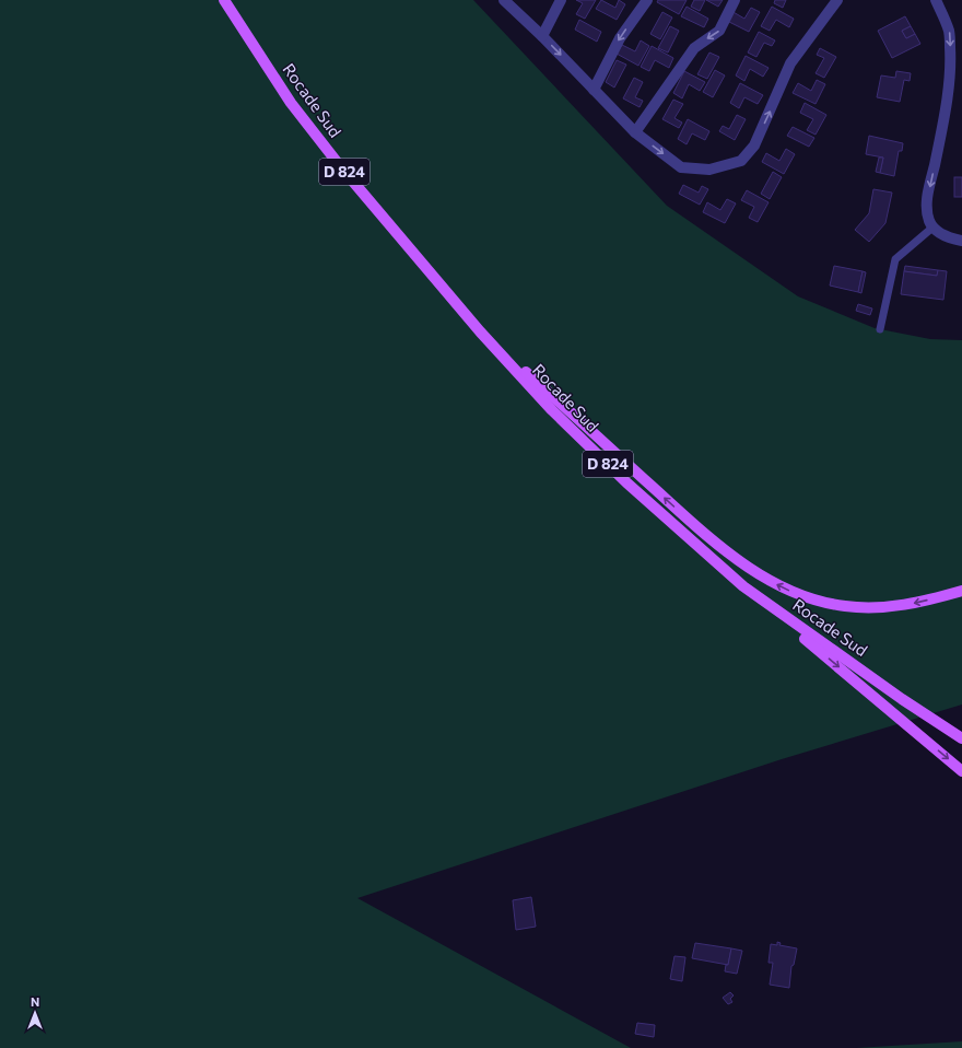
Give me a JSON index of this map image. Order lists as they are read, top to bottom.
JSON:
{
  "streets": {
    "main road": ["Rocade Sud", "D 824"]
  },
  "north": "top"
}
